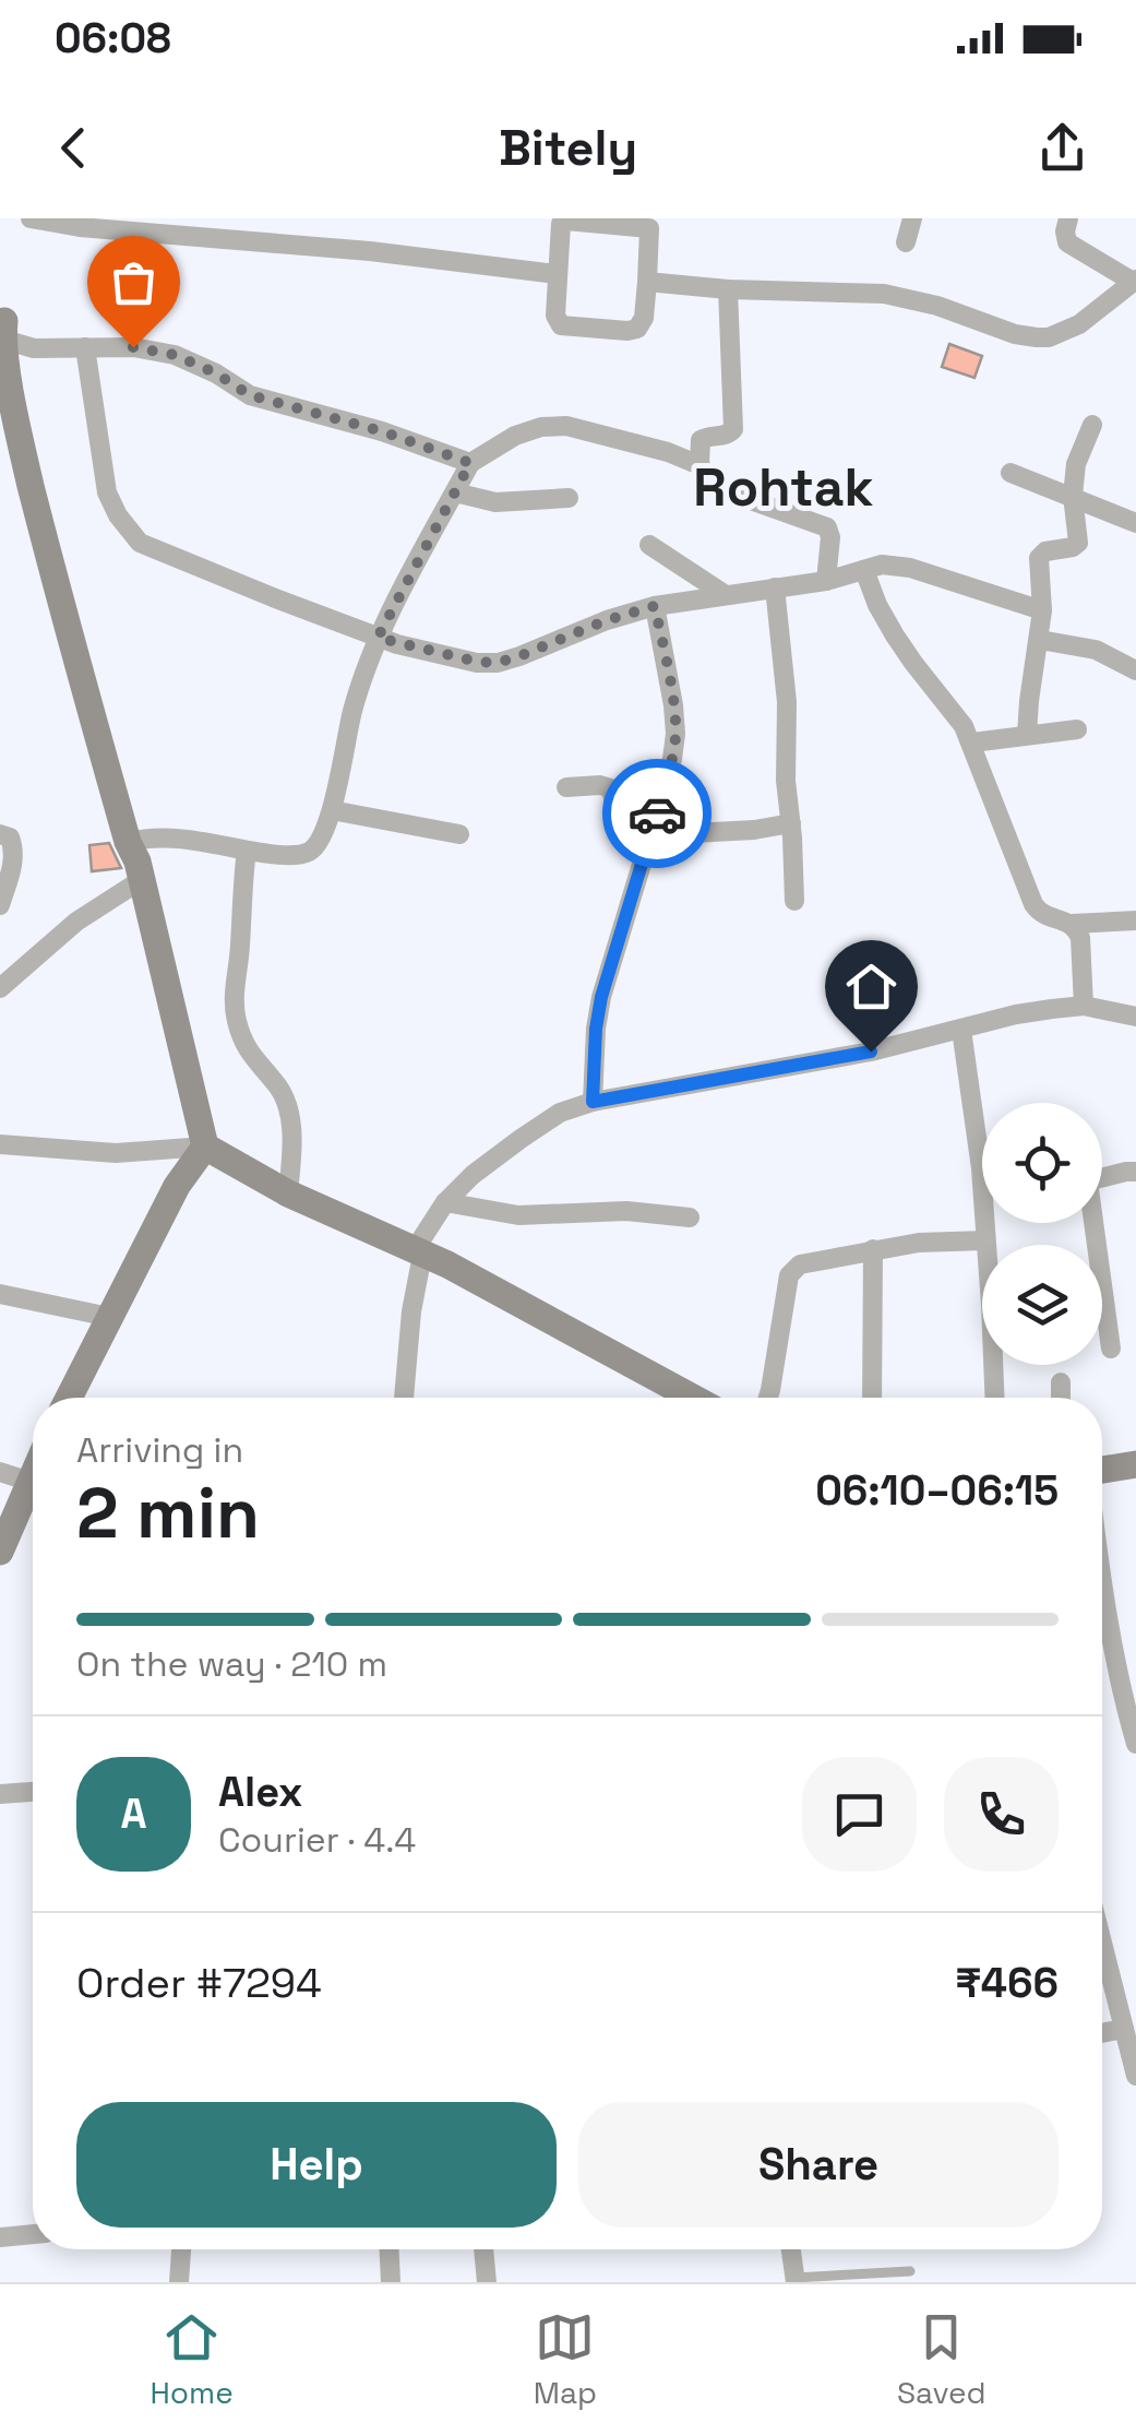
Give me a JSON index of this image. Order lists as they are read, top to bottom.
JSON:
{
  "districts": ["Rohtak"],
  "page": {
    "status": "06:08",
    "header": "Bitely",
    "heading": ["2 min", "Arriving in", "06:10–06:15"],
    "panel": [
      "Alex",
      "Courier · 4.4",
      "Order #7294",
      "₹466"
    ],
    "bar": "On the way · 210 m",
    "round": "A",
    "buttons": ["Help", "Share"],
    "tabs": ["Home", "Map", "Saved"]
  }
}
